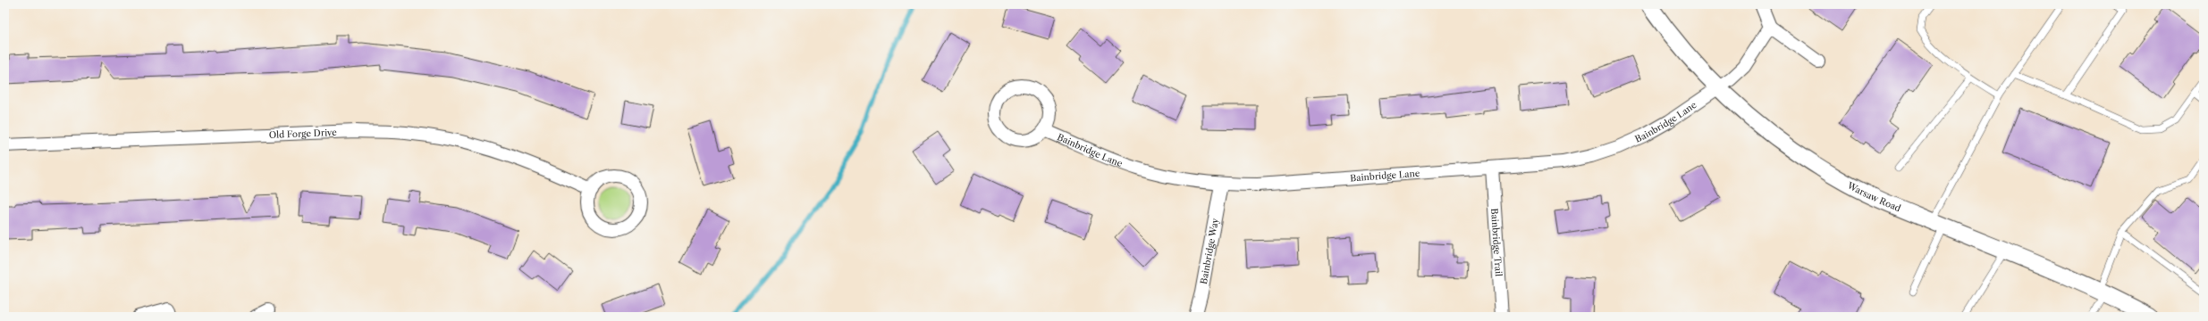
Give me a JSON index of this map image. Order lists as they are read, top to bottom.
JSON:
{
  "streets": {
    "street": [
      "Bainbridge Lane",
      "Old Forge Drive",
      "Warsaw Road",
      "Bainbridge Trail",
      "Bainbridge Way"
    ]
  },
  "crossings": [
    ["Bainbridge Lane", "Warsaw Road"],
    ["Bainbridge Lane", "Bainbridge Trail"],
    ["Bainbridge Lane", "Bainbridge Way"]
  ]
}
